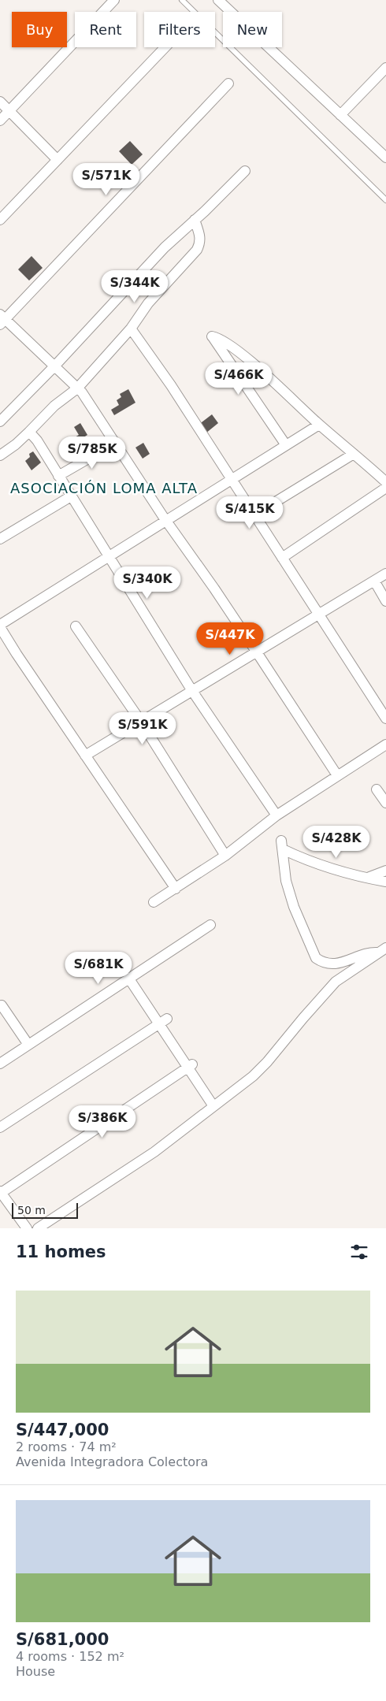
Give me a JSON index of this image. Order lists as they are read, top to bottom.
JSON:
{
  "districts": ["ASOCIACIÓN LOMA ALTA"],
  "scale_bar": "50 m",
  "page": {
    "chip": [
      "Buy",
      "Rent",
      "Filters",
      "New"
    ],
    "price": [
      "S/571K",
      "S/344K",
      "S/466K",
      "S/785K",
      "S/415K",
      "S/340K",
      "S/447K",
      "S/591K",
      "S/428K",
      "S/681K",
      "S/386K"
    ],
    "scale": "50 m",
    "heading": "11 homes",
    "list": [
      {
        "name": "S/447,000",
        "note": "2 rooms · 74 m² · Avenida Integradora Colectora"
      },
      {
        "name": "S/681,000",
        "note": "4 rooms · 152 m² · House"
      }
    ]
  }
}
